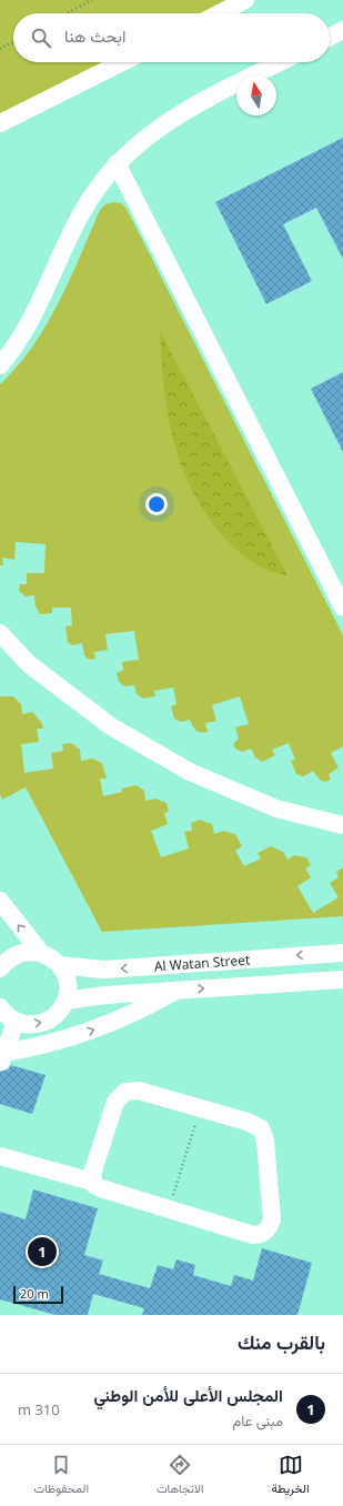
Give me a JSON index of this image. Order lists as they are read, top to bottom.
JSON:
{
  "streets": {
    "street": ["Al Watan Street"]
  },
  "scale_bar": "20 m",
  "north": "top",
  "page": {
    "search": "ابحث هنا",
    "pins": "1",
    "scale": "20 m",
    "heading": "بالقرب منك",
    "list": [
      {
        "mark": "1",
        "name": "المجلس الأعلى للأمن الوطني",
        "note": "مبنى عام",
        "value": "310 m"
      }
    ],
    "nav": ["الخريطة", "الاتجاهات", "المحفوظات"]
  }
}
